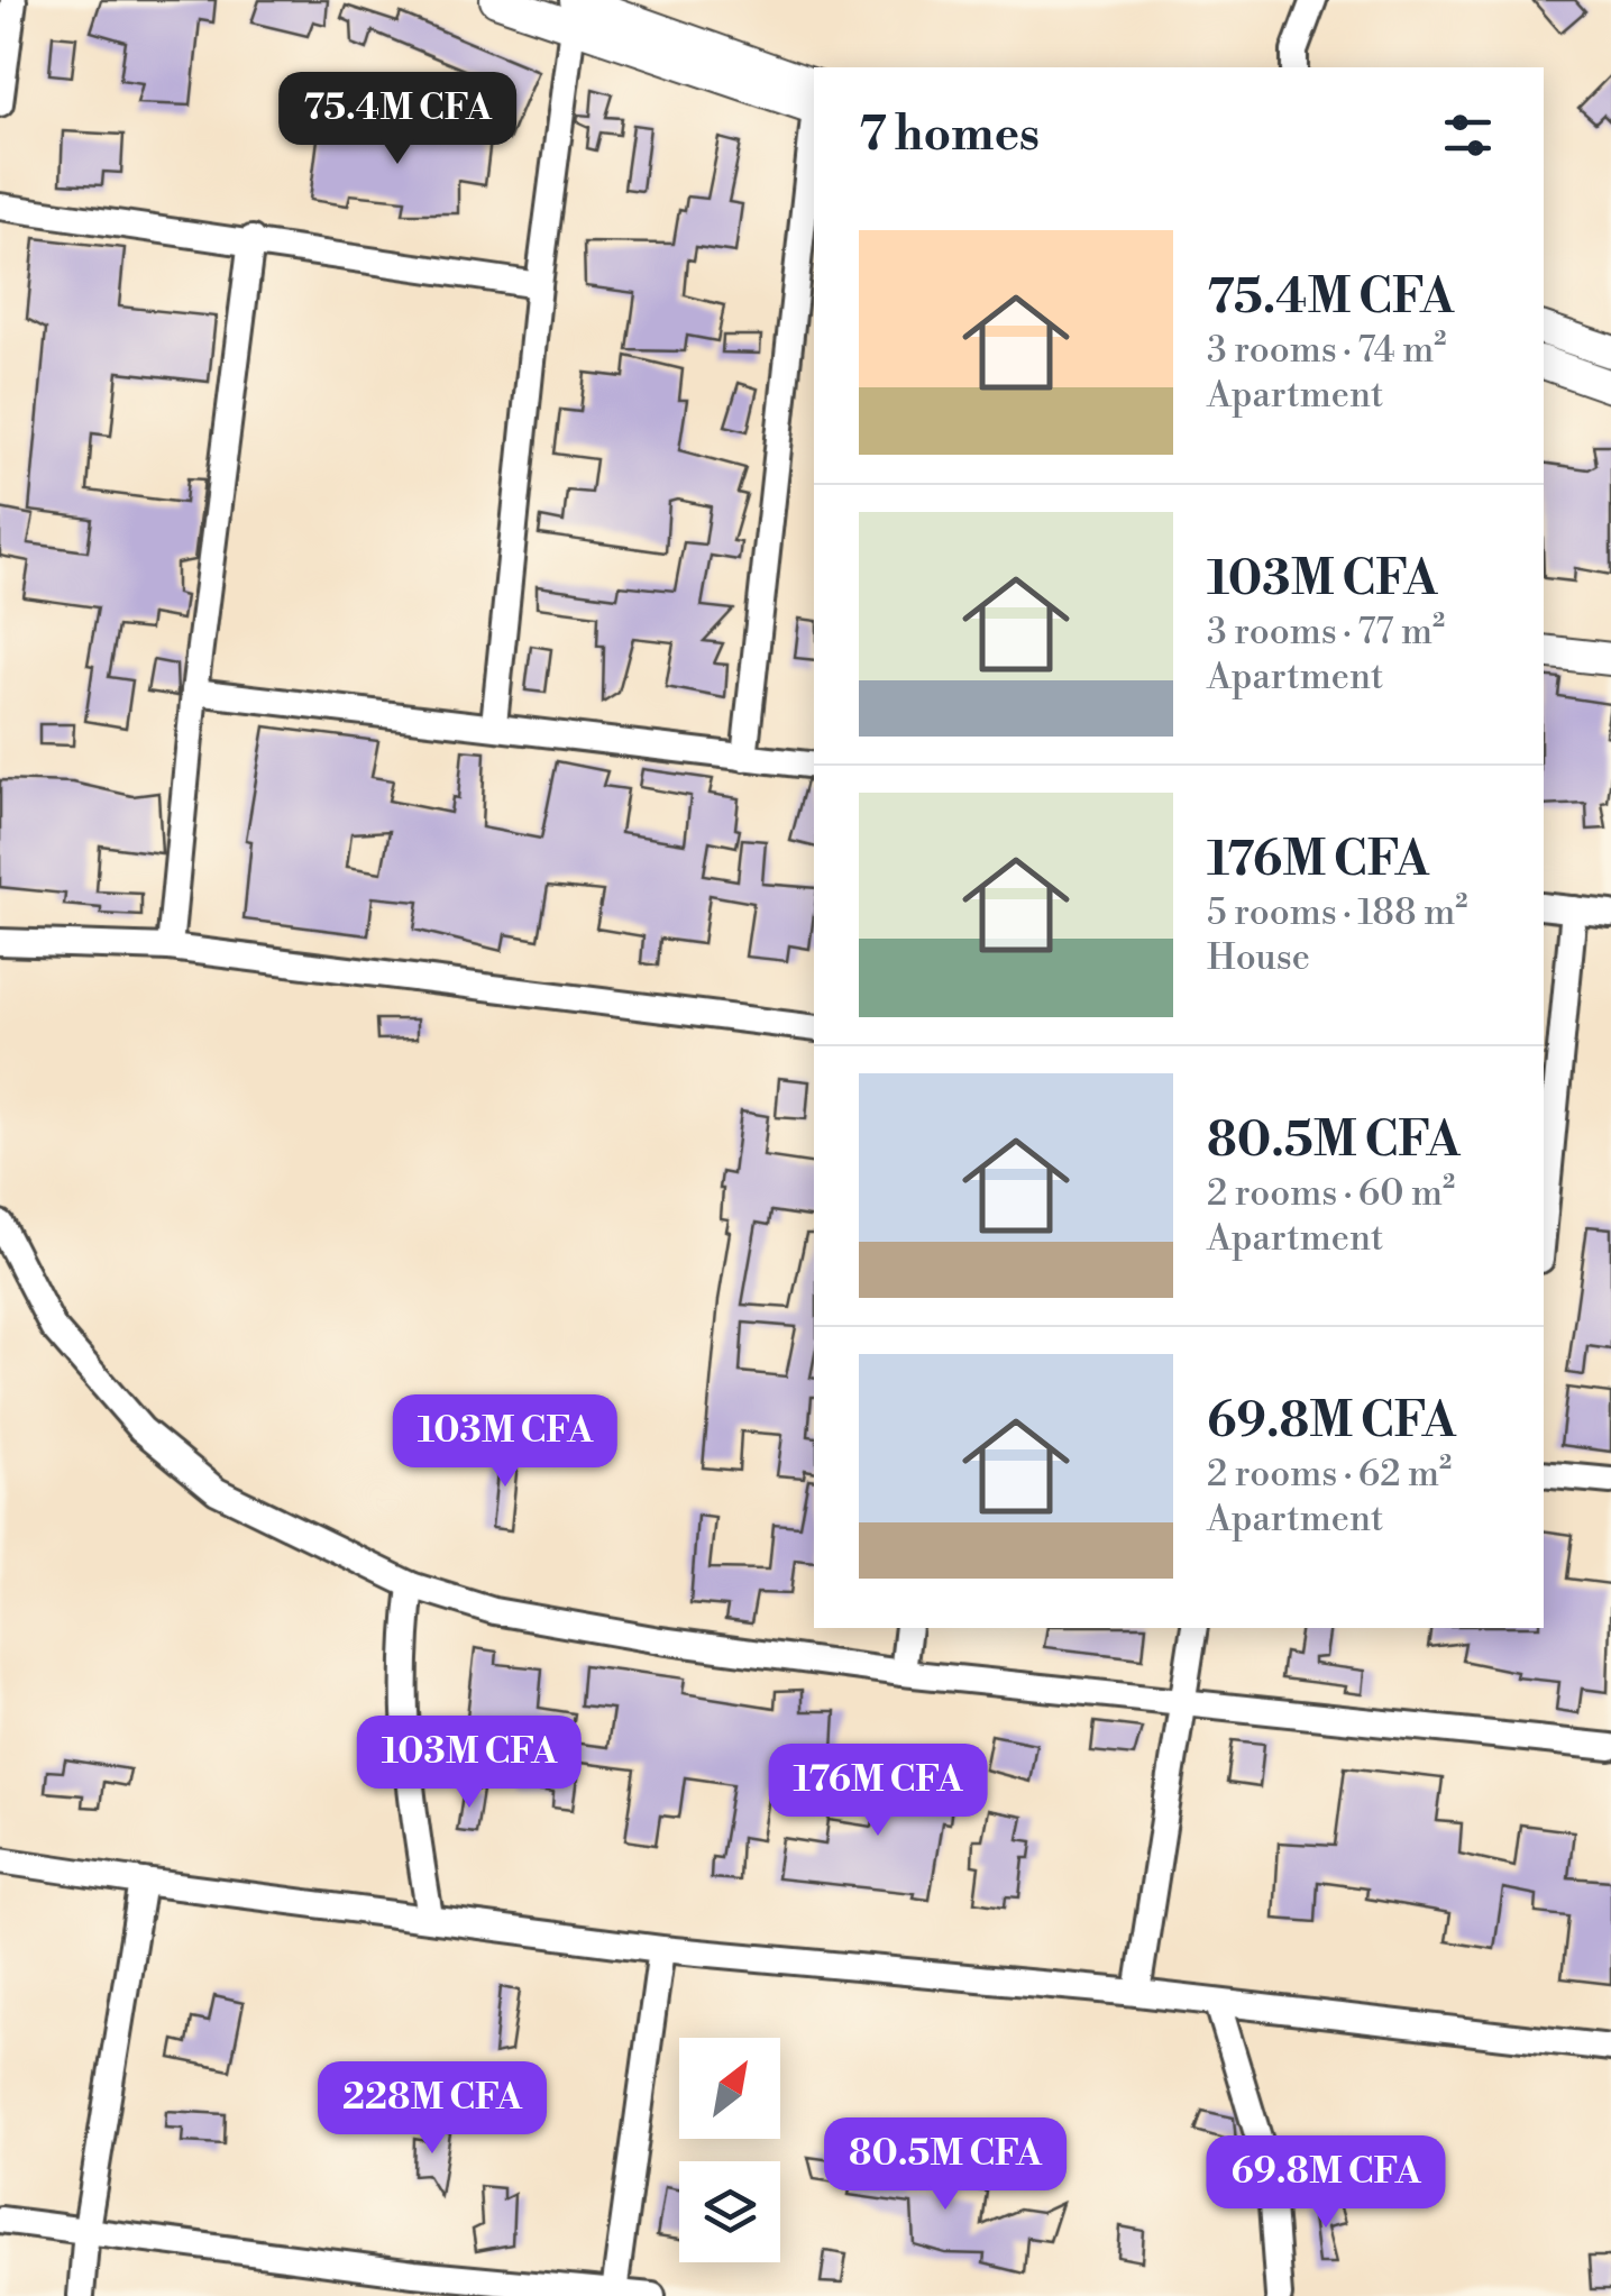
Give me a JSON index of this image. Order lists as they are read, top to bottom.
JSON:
{
  "north": "top right",
  "page": {
    "heading": "7 homes",
    "price": [
      "75.4M CFA",
      "103M CFA",
      "103M CFA",
      "176M CFA",
      "228M CFA",
      "80.5M CFA",
      "69.8M CFA"
    ],
    "list": [
      {
        "name": "75.4M CFA",
        "note": "3 rooms · 74 m² · Apartment"
      },
      {
        "name": "103M CFA",
        "note": "3 rooms · 77 m² · Apartment"
      },
      {
        "name": "176M CFA",
        "note": "5 rooms · 188 m² · House"
      },
      {
        "name": "80.5M CFA",
        "note": "2 rooms · 60 m² · Apartment"
      },
      {
        "name": "69.8M CFA",
        "note": "2 rooms · 62 m² · Apartment"
      }
    ]
  }
}
